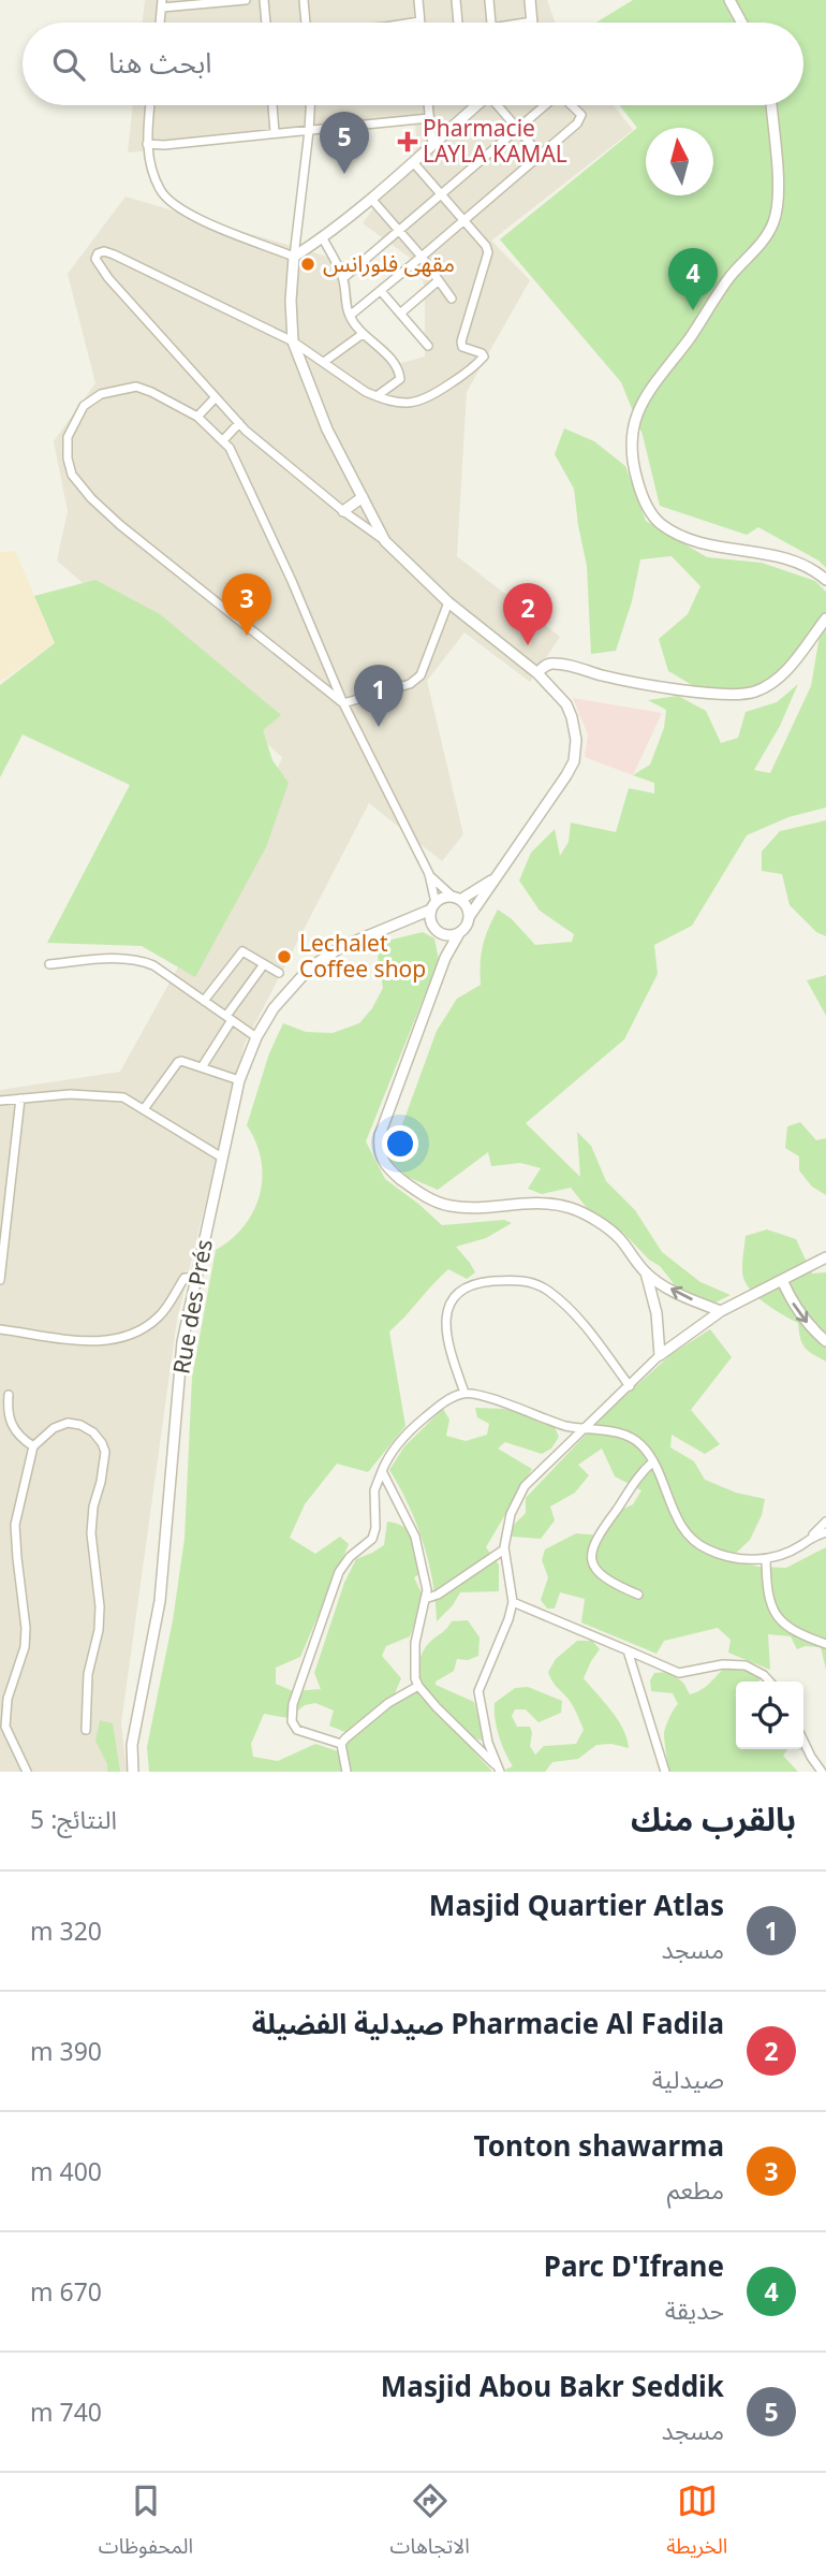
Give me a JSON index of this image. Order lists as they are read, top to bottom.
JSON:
{
  "streets": {
    "street": ["Rue des Prés"]
  },
  "places": {
    "health": ["Pharmacie LAYLA KAMAL"],
    "other": ["مقهى فلورانس", "Lechalet Coffee shop"]
  },
  "north": "top",
  "page": {
    "search": "ابحث هنا",
    "pins": [
      "5",
      "4",
      "3",
      "2",
      "1"
    ],
    "heading": ["بالقرب منك", "النتائج: 5"],
    "list": [
      {
        "mark": "1",
        "name": "Masjid Quartier Atlas",
        "note": "مسجد",
        "value": "320 m"
      },
      {
        "mark": "2",
        "name": "Pharmacie Al Fadila صيدلية الفضيلة",
        "note": "صيدلية",
        "value": "390 m"
      },
      {
        "mark": "3",
        "name": "Tonton shawarma",
        "note": "مطعم",
        "value": "400 m"
      },
      {
        "mark": "4",
        "name": "Parc D'Ifrane",
        "note": "حديقة",
        "value": "670 m"
      },
      {
        "mark": "5",
        "name": "Masjid Abou Bakr Seddik",
        "note": "مسجد",
        "value": "740 m"
      }
    ],
    "nav": ["الخريطة", "الاتجاهات", "المحفوظات"]
  }
}
